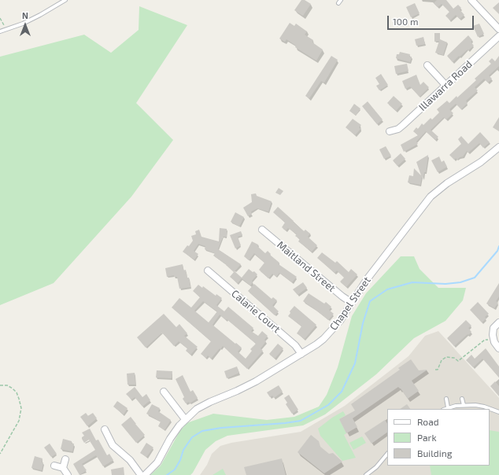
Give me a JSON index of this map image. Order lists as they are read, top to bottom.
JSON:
{
  "streets": {
    "street": [
      "Illawarra Road",
      "Maitland Street",
      "Chapel Street",
      "Calarie Court"
    ]
  },
  "crossings": [
    ["Maitland Street", "Chapel Street"],
    ["Chapel Street", "Calarie Court"]
  ],
  "legend": ["Road", "Park", "Building"],
  "scale_bar": "100 m",
  "north": "top"
}
